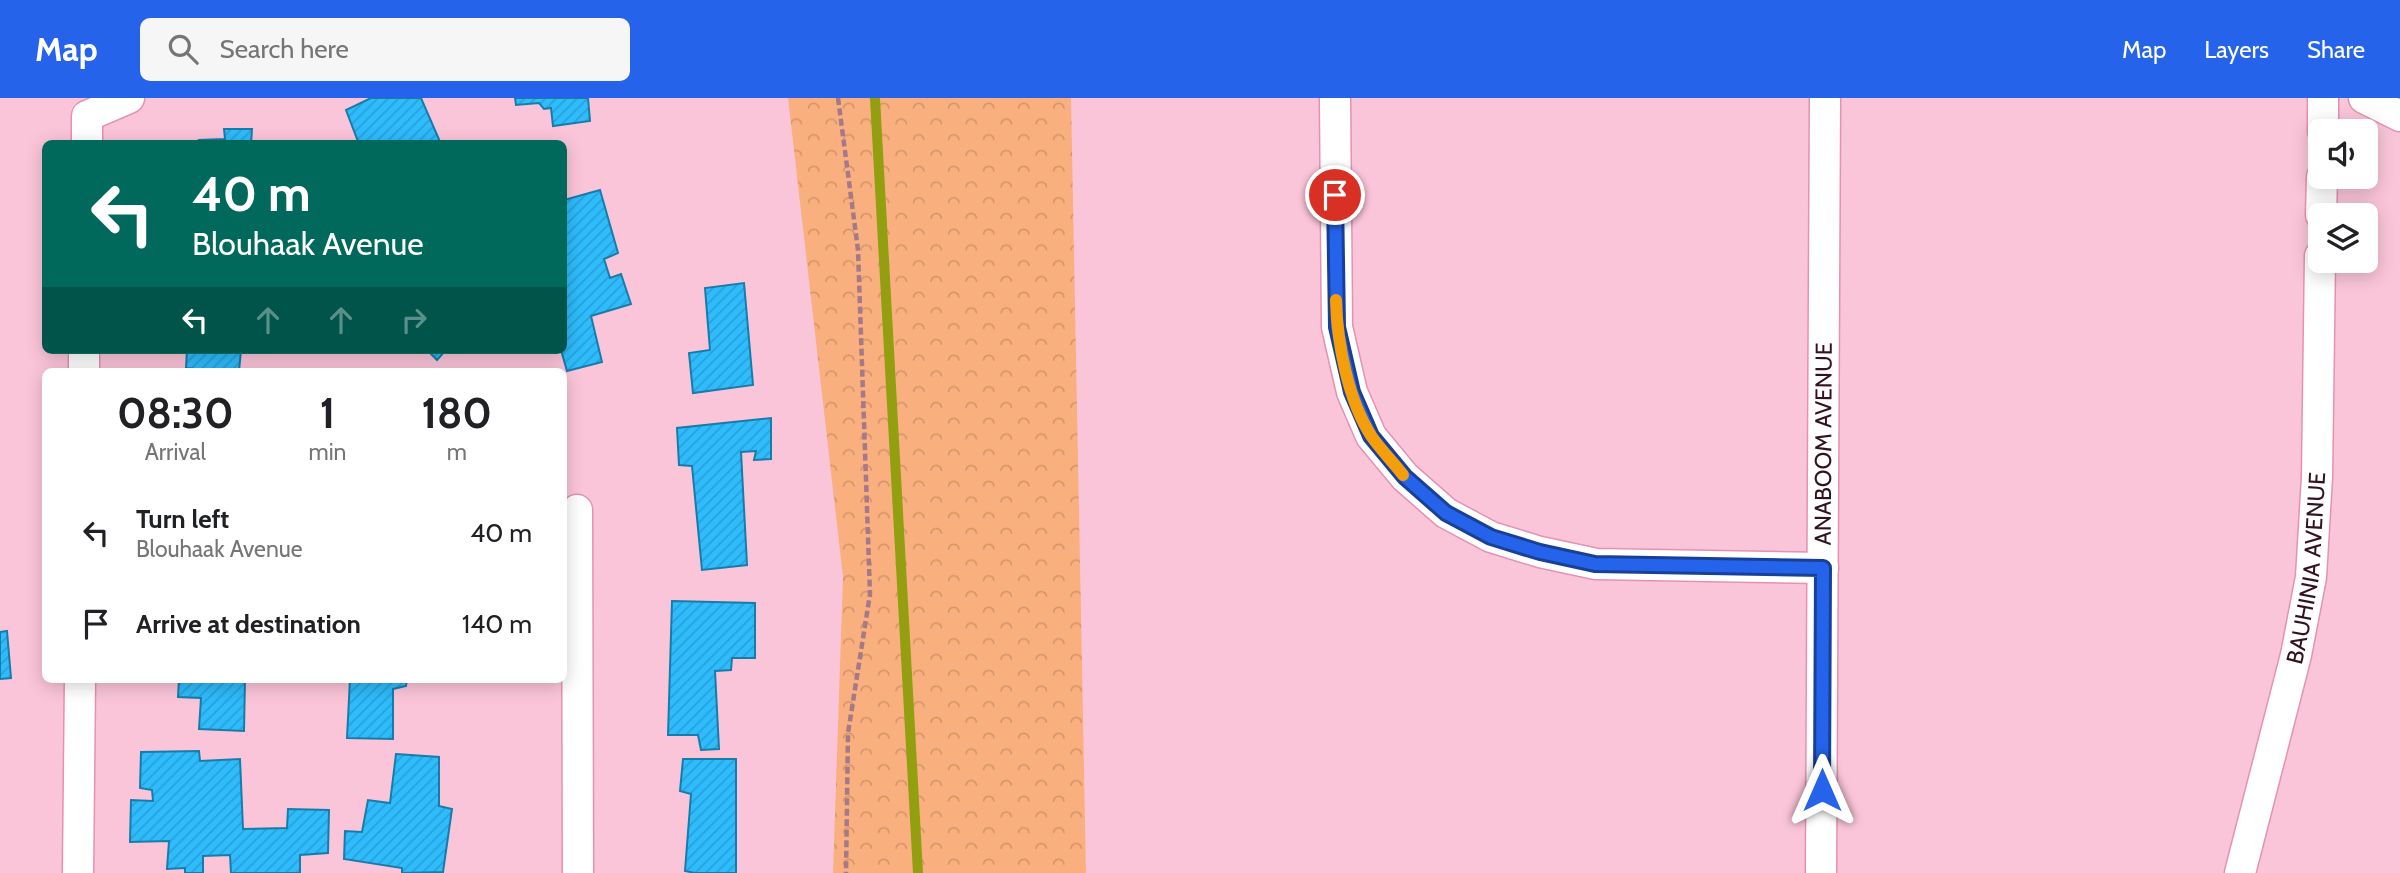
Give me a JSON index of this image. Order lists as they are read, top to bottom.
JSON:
{
  "streets": {
    "street": ["ANABOOM AVENUE", "BAUHINIA AVENUE"]
  },
  "page": {
    "header": "Map",
    "search": "Search here",
    "nav": ["Map", "Layers", "Share"],
    "turn": ["40 m", "Blouhaak Avenue"],
    "eta": [
      "08:30",
      "Arrival",
      "1",
      "min",
      "180",
      "m"
    ],
    "list": [
      {
        "name": "Turn left",
        "note": "Blouhaak Avenue",
        "value": "40 m"
      },
      {
        "name": "Arrive at destination",
        "value": "140 m"
      }
    ]
  }
}
